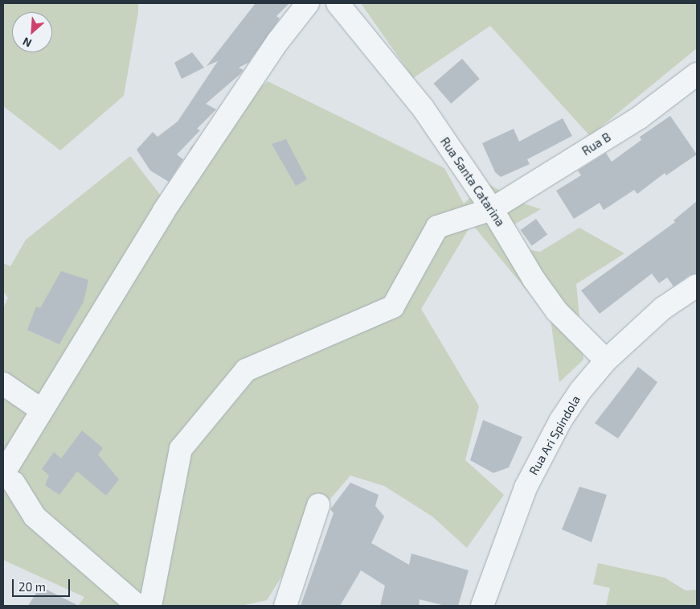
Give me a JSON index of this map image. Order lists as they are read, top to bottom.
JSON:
{
  "streets": {
    "street": ["Rua B", "Rua Santa Catarina", "Rua Ari Spindola"]
  },
  "crossings": [
    ["Rua B", "Rua Santa Catarina"],
    ["Rua Santa Catarina", "Rua Ari Spindola"]
  ],
  "scale_bar": "20 m",
  "north": "bottom left"
}
